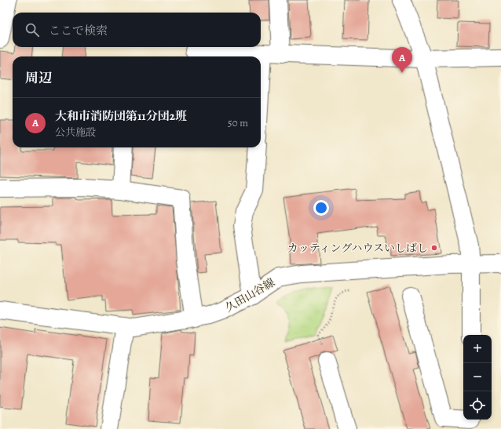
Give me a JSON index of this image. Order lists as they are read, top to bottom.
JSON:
{
  "streets": {
    "street": ["久田山谷線"]
  },
  "places": ["カッティングハウスいしばし"],
  "page": {
    "search": "ここで検索",
    "pins": "A",
    "heading": "周辺",
    "list": [
      {
        "mark": "A",
        "name": "大和市消防団第11分団2班",
        "note": "公共施設",
        "value": "50 m"
      }
    ],
    "map_buttons": ["+", "−"]
  }
}
